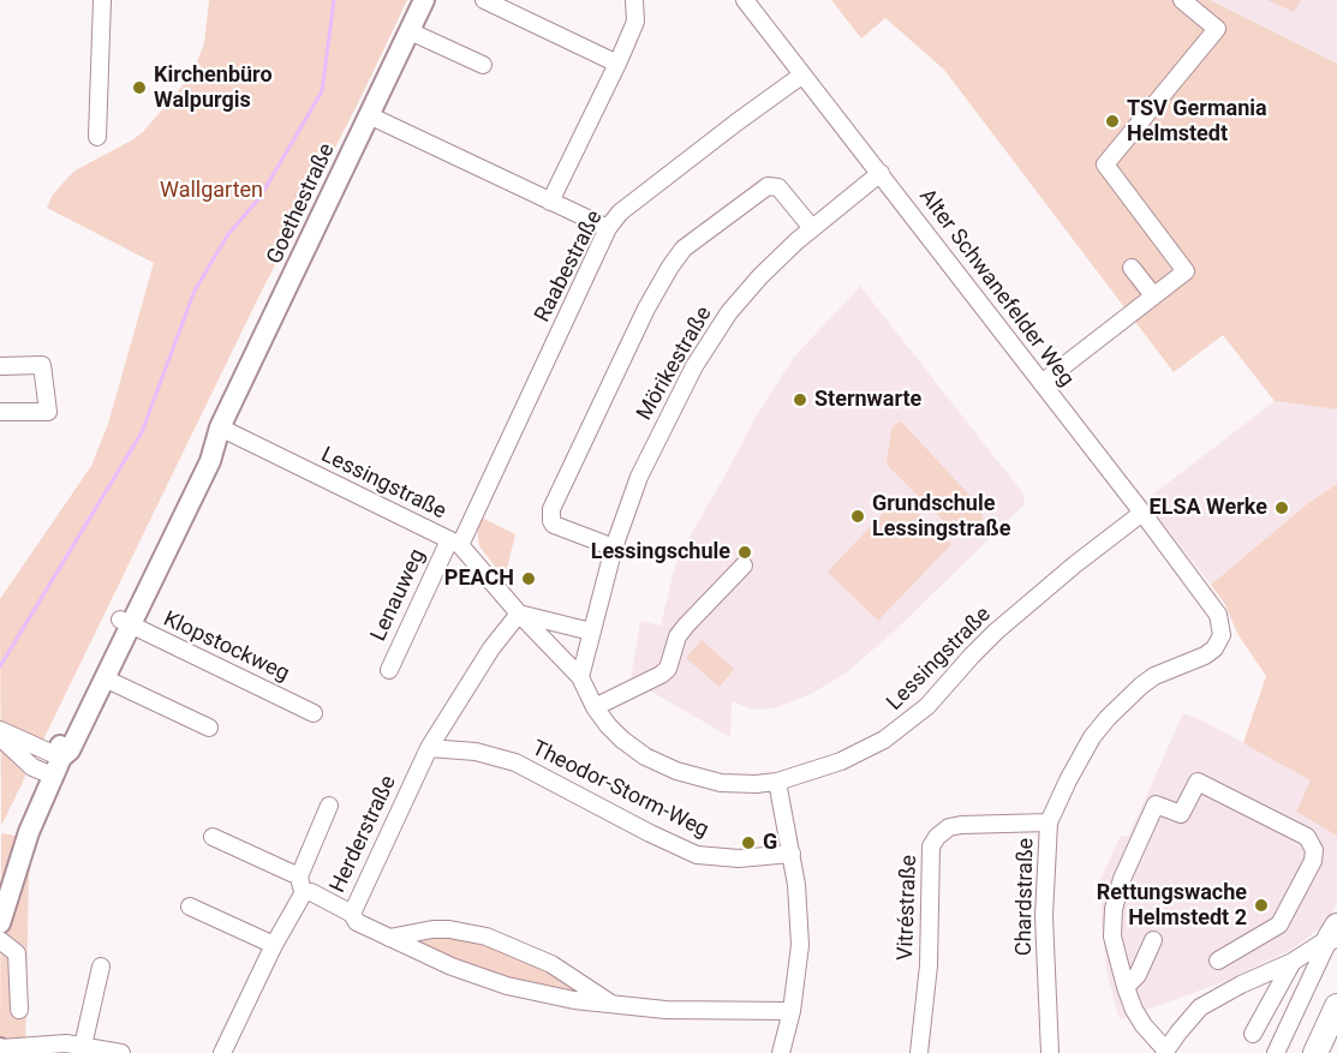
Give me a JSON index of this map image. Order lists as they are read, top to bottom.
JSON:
{
  "streets": {
    "main road": ["Goethestraße"],
    "street": [
      "Raabestraße",
      "Alter Schwanefelder Weg",
      "Mörikestraße",
      "Lessingstraße",
      "Lenauweg",
      "Klopstockweg",
      "Theodor-Storm-Weg",
      "Herderstraße",
      "Chardstraße",
      "Vitréstraße"
    ]
  },
  "crossings": [
    ["Goethestraße", "Lessingstraße"],
    ["Goethestraße", "Klopstockweg"],
    ["Raabestraße", "Alter Schwanefelder Weg"],
    ["Raabestraße", "Lessingstraße"],
    ["Raabestraße", "Lenauweg"],
    ["Alter Schwanefelder Weg", "Mörikestraße"],
    ["Alter Schwanefelder Weg", "Lessingstraße"],
    ["Alter Schwanefelder Weg", "Chardstraße"],
    ["Mörikestraße", "Lessingstraße"],
    ["Lessingstraße", "Lenauweg"],
    ["Lessingstraße", "Herderstraße"],
    ["Theodor-Storm-Weg", "Herderstraße"],
    ["Chardstraße", "Vitréstraße"]
  ],
  "parks": ["Wallgarten"],
  "places": [
    "Kirchenbüro Walpurgis",
    "TSV Germania Helmstedt",
    "Sternwarte",
    "ELSA Werke",
    "Grundschule Lessingstraße",
    "Lessingschule",
    "PEACH",
    "G",
    "Rettungswache Helmstedt 2"
  ]
}
